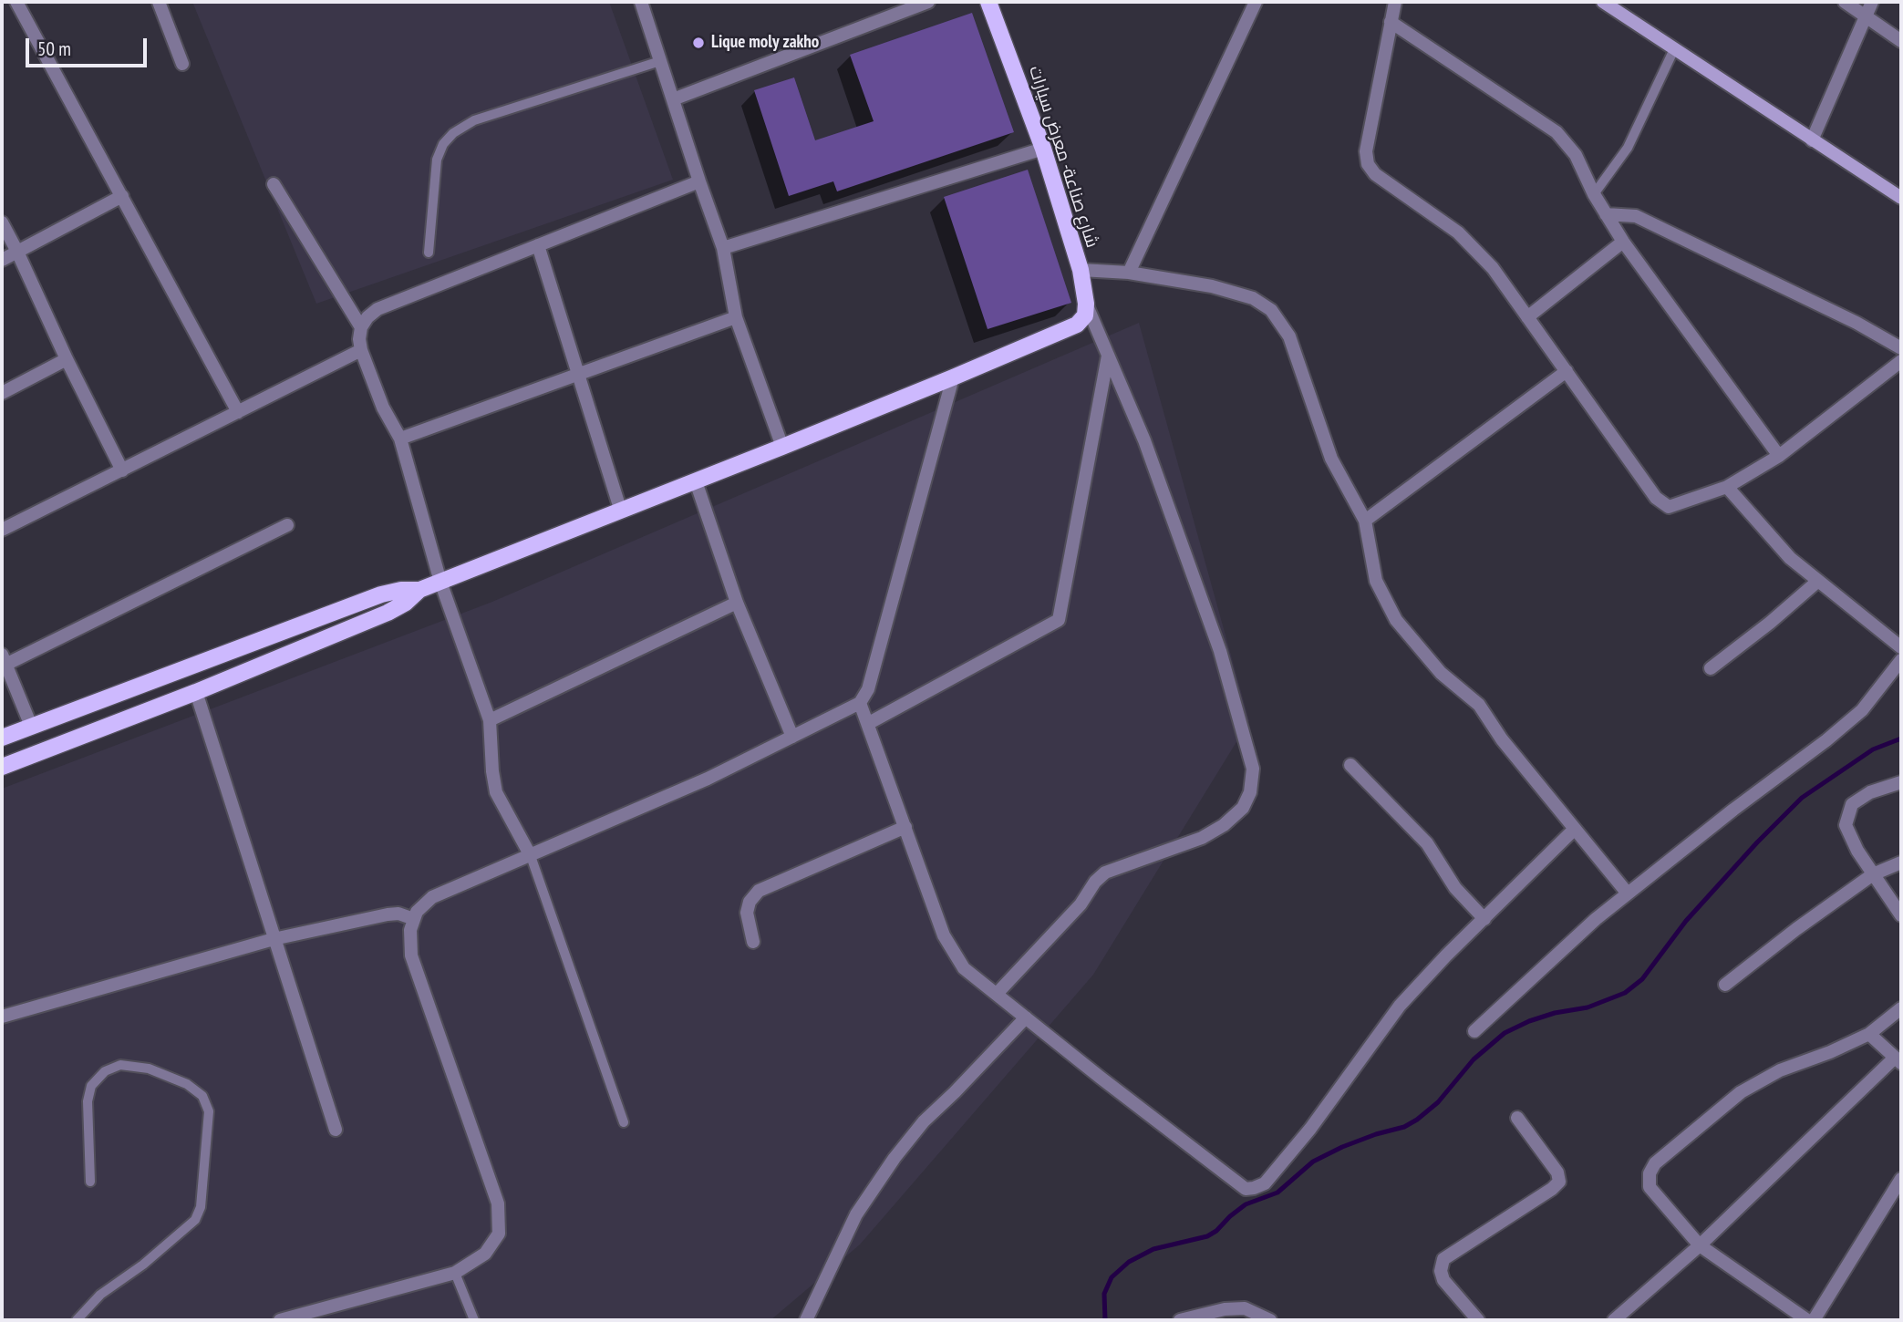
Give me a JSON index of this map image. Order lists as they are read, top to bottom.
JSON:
{
  "streets": {
    "main road": ["شارع صناعة- معرض سيارات"]
  },
  "places": ["Lique moly zakho"],
  "scale_bar": "50 m"
}
